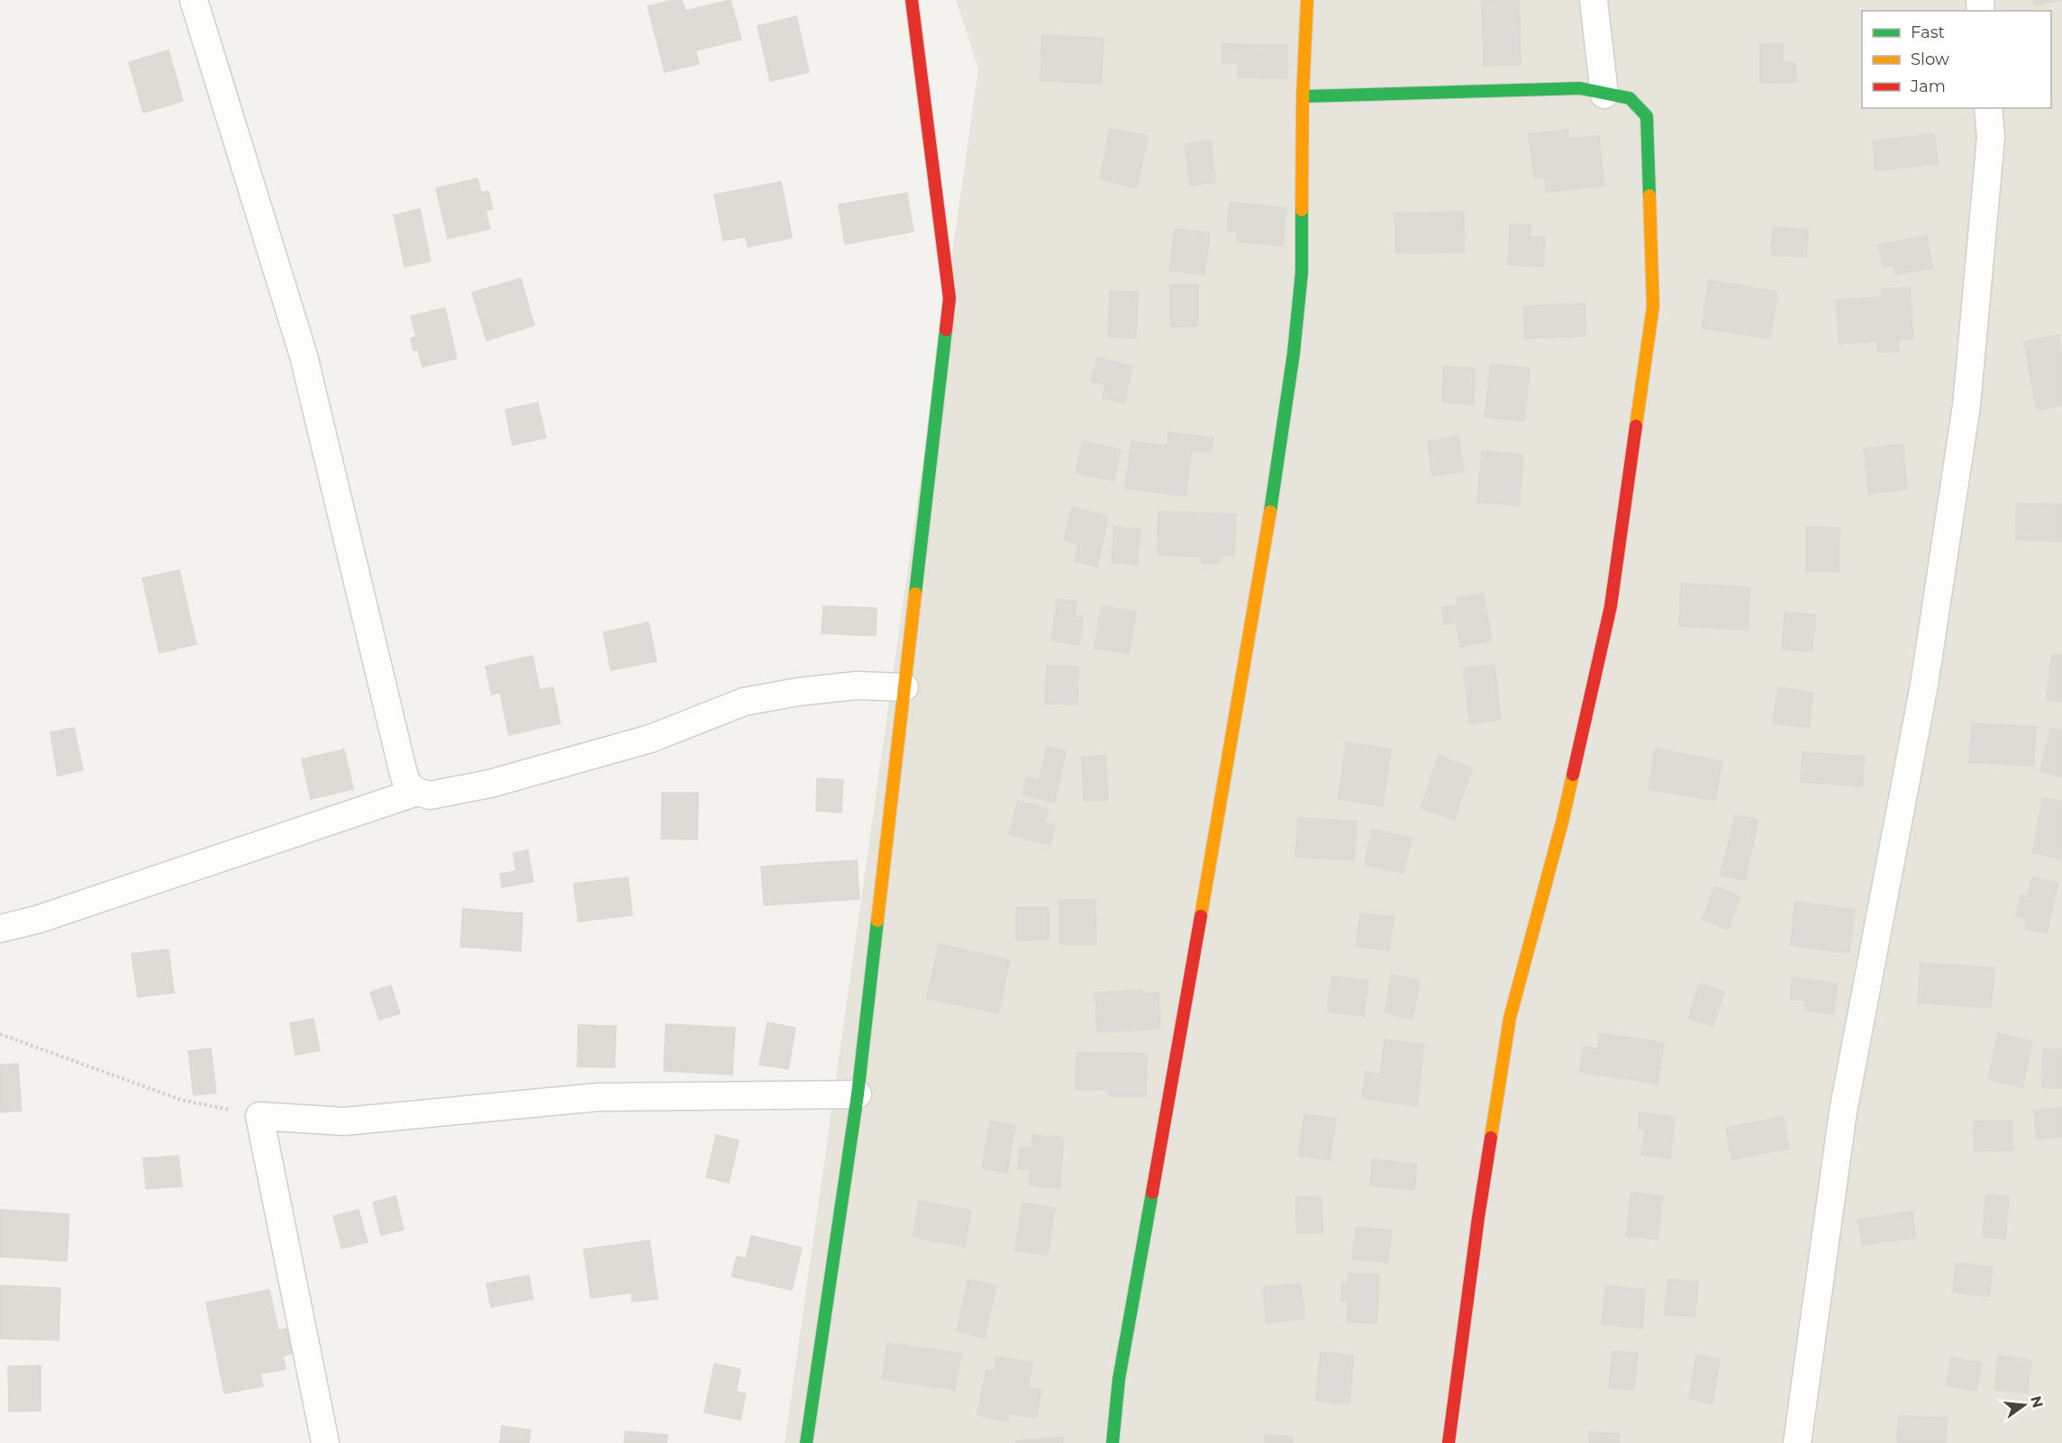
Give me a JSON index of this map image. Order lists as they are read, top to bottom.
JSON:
{
  "legend": ["Fast", "Slow", "Jam"],
  "north": "right"
}
